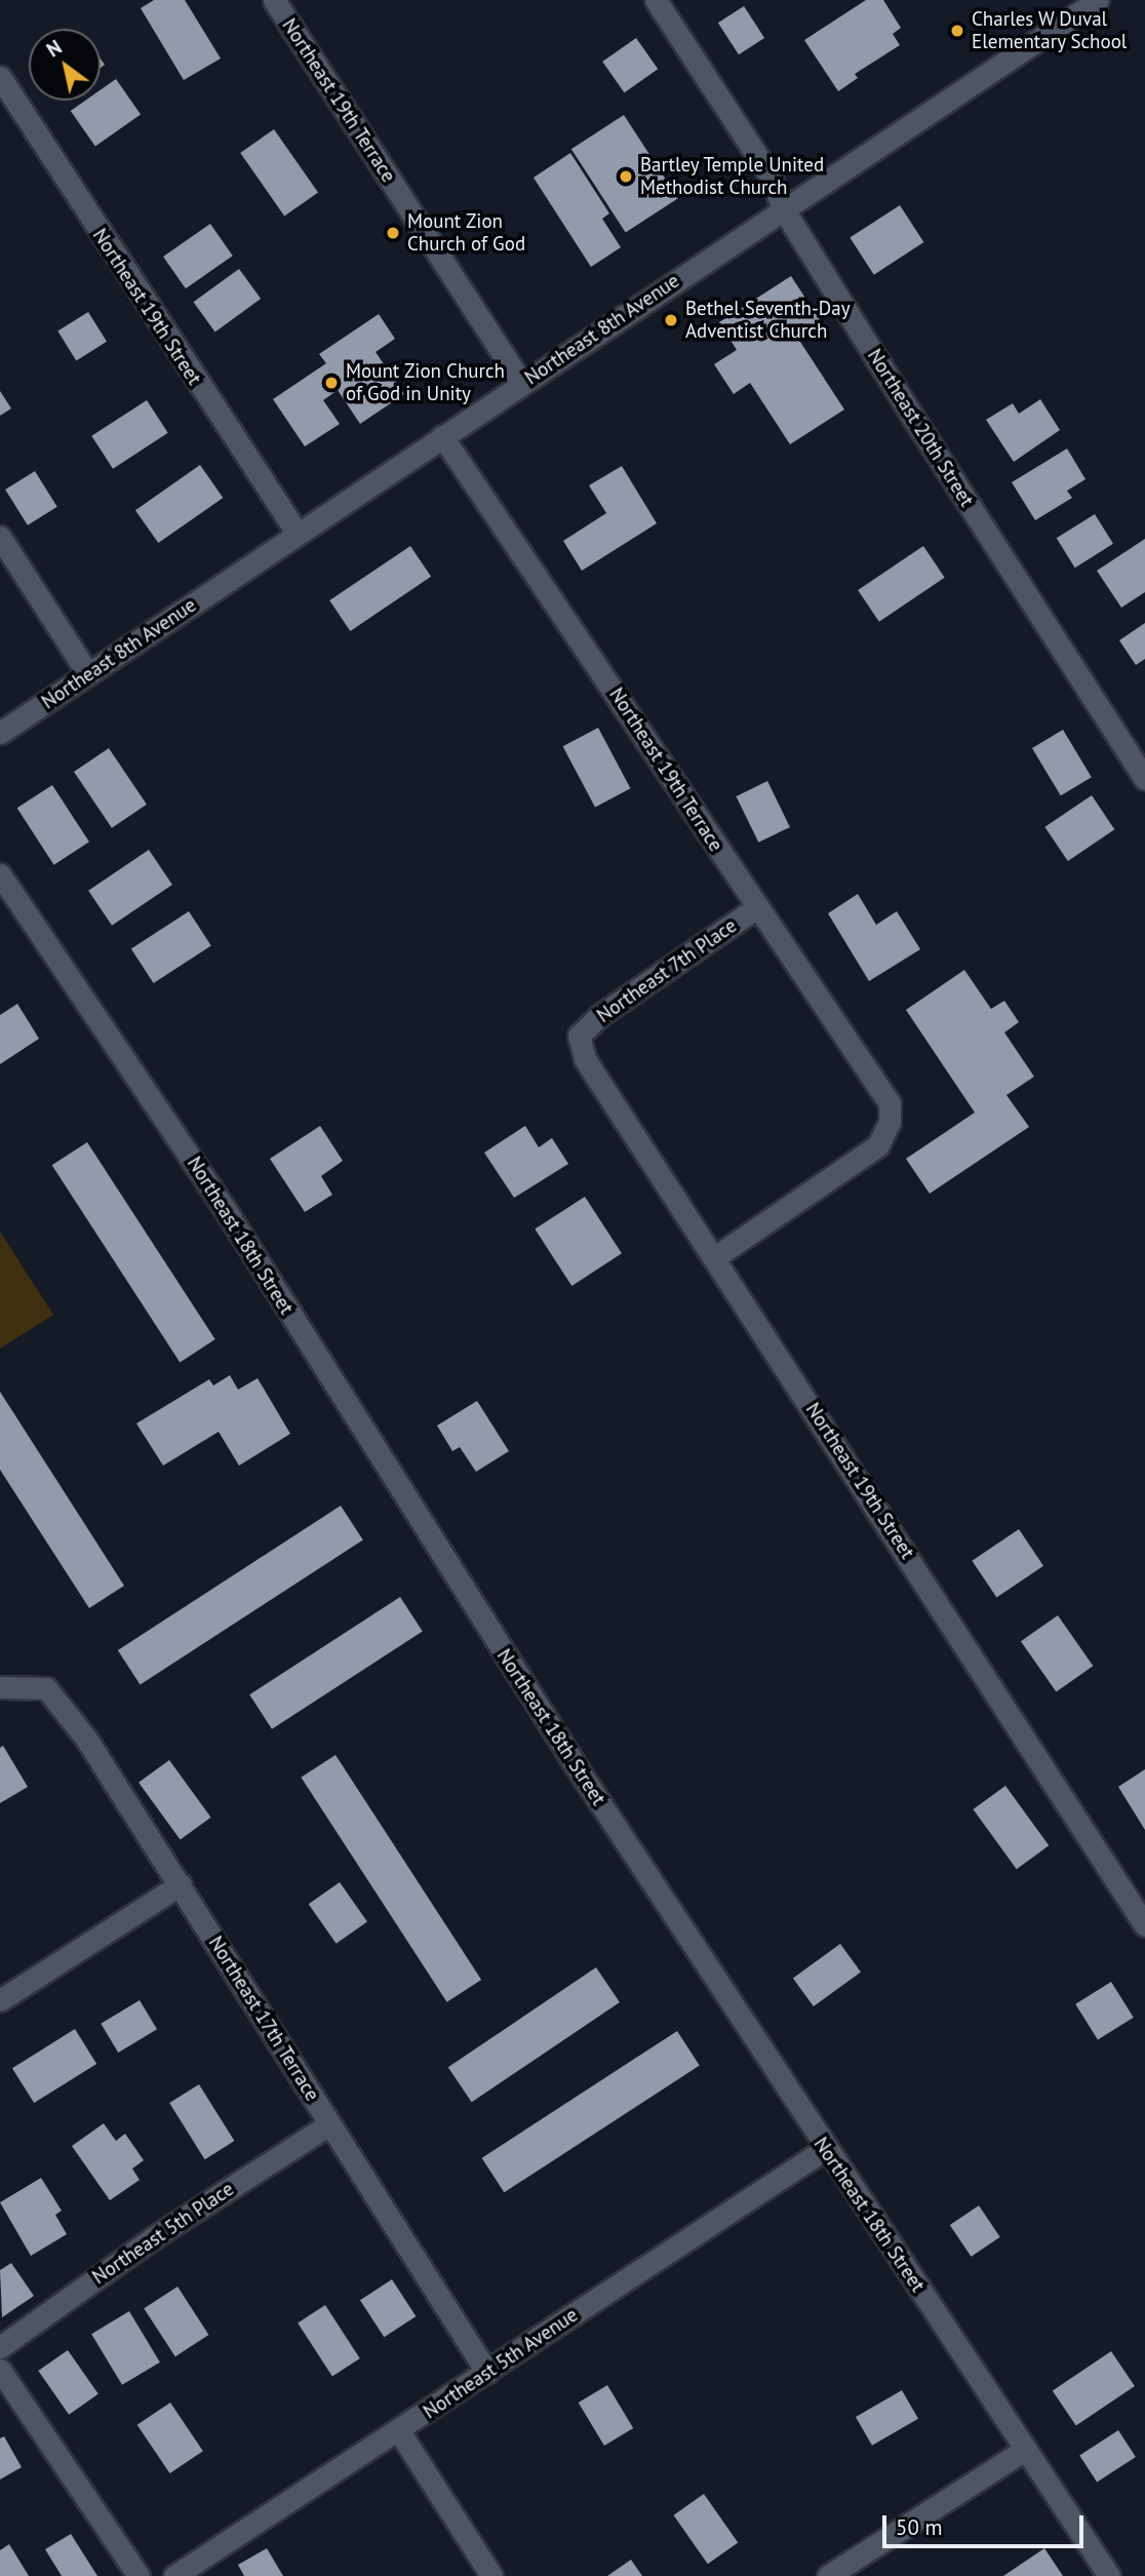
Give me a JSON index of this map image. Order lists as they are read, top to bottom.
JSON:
{
  "streets": {
    "street": [
      "Northeast 19th Terrace",
      "Northeast 19th Street",
      "Northeast 8th Avenue",
      "Northeast 20th Street",
      "Northeast 7th Place",
      "Northeast 18th Street",
      "Northeast 17th Terrace",
      "Northeast 5th Place",
      "Northeast 5th Avenue"
    ]
  },
  "crossings": [
    ["Northeast 19th Terrace", "Northeast 19th Street"],
    ["Northeast 19th Terrace", "Northeast 8th Avenue"],
    ["Northeast 19th Terrace", "Northeast 7th Place"],
    ["Northeast 19th Street", "Northeast 8th Avenue"],
    ["Northeast 19th Street", "Northeast 7th Place"],
    ["Northeast 8th Avenue", "Northeast 20th Street"],
    ["Northeast 18th Street", "Northeast 5th Avenue"],
    ["Northeast 17th Terrace", "Northeast 5th Place"],
    ["Northeast 17th Terrace", "Northeast 5th Avenue"]
  ],
  "places": [
    "Charles W Duval Elementary School",
    "Bartley Temple United Methodist Church",
    "Mount Zion Church of God",
    "Bethel Seventh-Day Adventist Church",
    "Mount Zion Church of God in Unity"
  ],
  "scale_bar": "50 m",
  "north": "top left"
}
